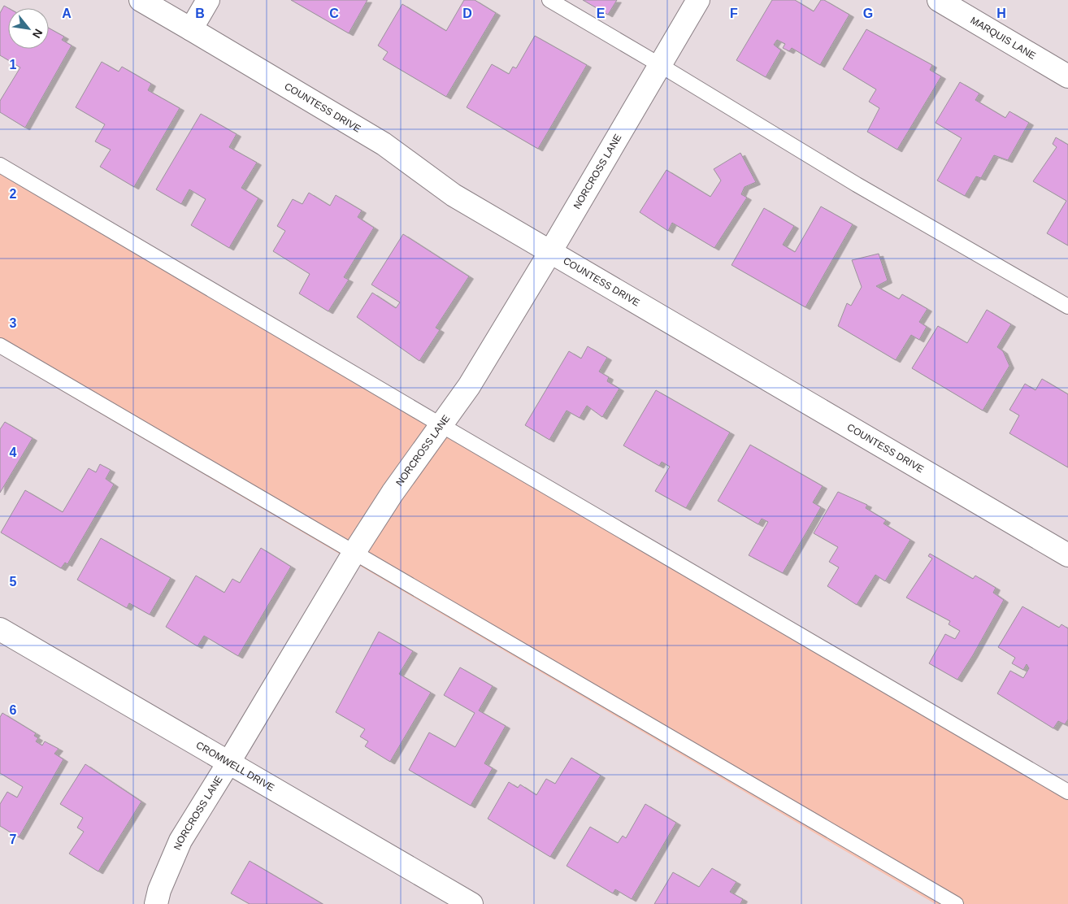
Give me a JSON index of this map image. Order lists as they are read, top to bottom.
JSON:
{
  "streets": {
    "street": [
      "MARQUIS LANE",
      "COUNTESS DRIVE",
      "NORCROSS LANE",
      "CROMWELL DRIVE"
    ]
  },
  "crossings": [
    ["COUNTESS DRIVE", "NORCROSS LANE"],
    ["NORCROSS LANE", "CROMWELL DRIVE"]
  ],
  "north": "bottom right",
  "grid": {
    "columns": [
      "A",
      "B",
      "C",
      "D",
      "E",
      "F",
      "G",
      "H"
    ],
    "rows": [
      "1",
      "2",
      "3",
      "4",
      "5",
      "6",
      "7"
    ]
  }
}
